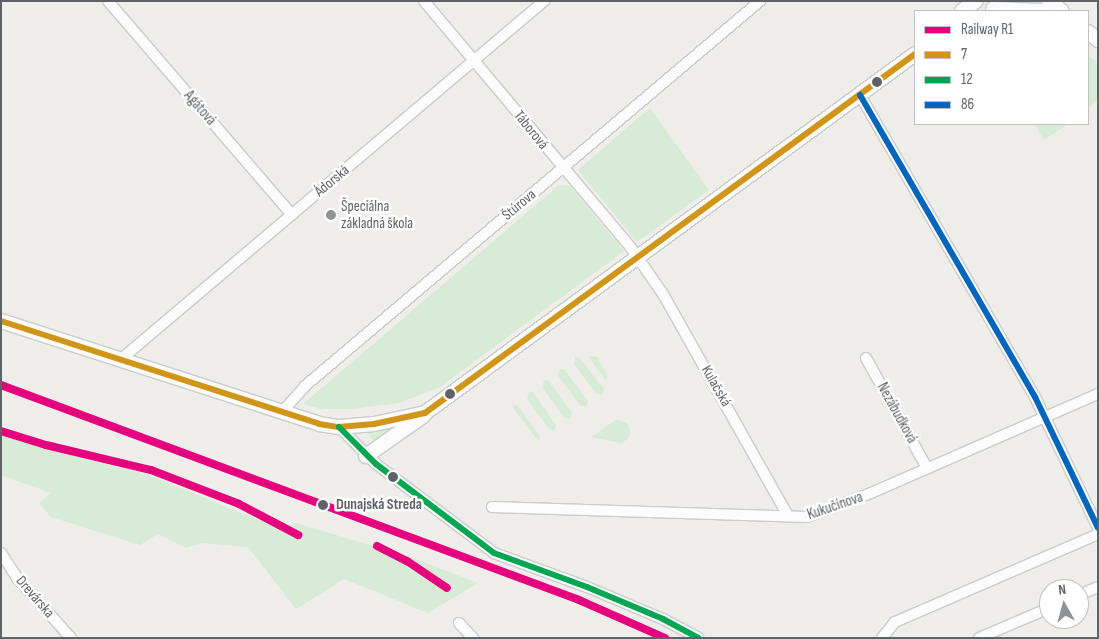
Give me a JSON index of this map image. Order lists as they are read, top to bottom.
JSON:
{
  "streets": {
    "street": [
      "Agátová",
      "Táborová",
      "Ádorská",
      "Štúrova",
      "Kulačská",
      "Nezábudková",
      "Kukučínova",
      "Drevárska"
    ]
  },
  "crossings": [
    ["Agátová", "Ádorská"],
    ["Táborová", "Ádorská"],
    ["Táborová", "Štúrova"],
    ["Táborová", "Kulačská"],
    ["Kulačská", "Kukučínova"],
    ["Nezábudková", "Kukučínova"]
  ],
  "places": ["Špeciálna základná škola", "Dunajská Streda"],
  "lines": [
    "transit line 7",
    "transit line 86",
    "rail line R1",
    "transit line 12"
  ],
  "legend": [
    "Railway R1",
    "7",
    "12",
    "86"
  ],
  "north": "top"
}
